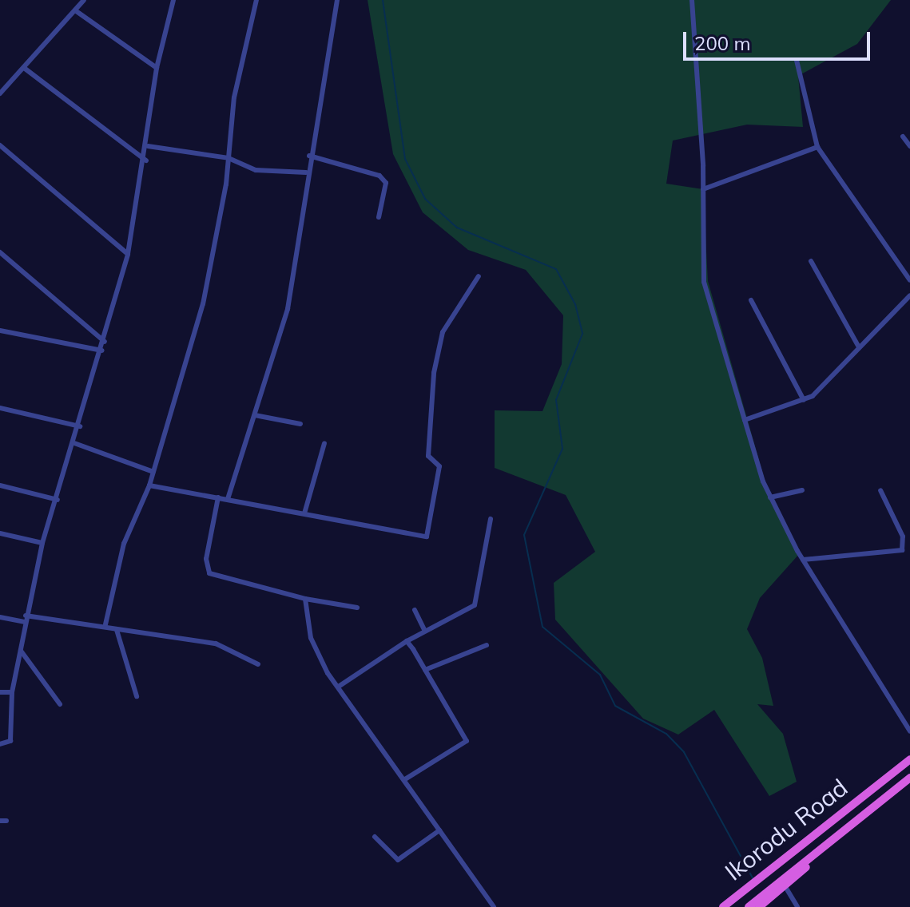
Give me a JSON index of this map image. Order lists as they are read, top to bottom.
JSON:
{
  "streets": {
    "highway": ["Ikorodu Road"]
  },
  "scale_bar": "200 m"
}
